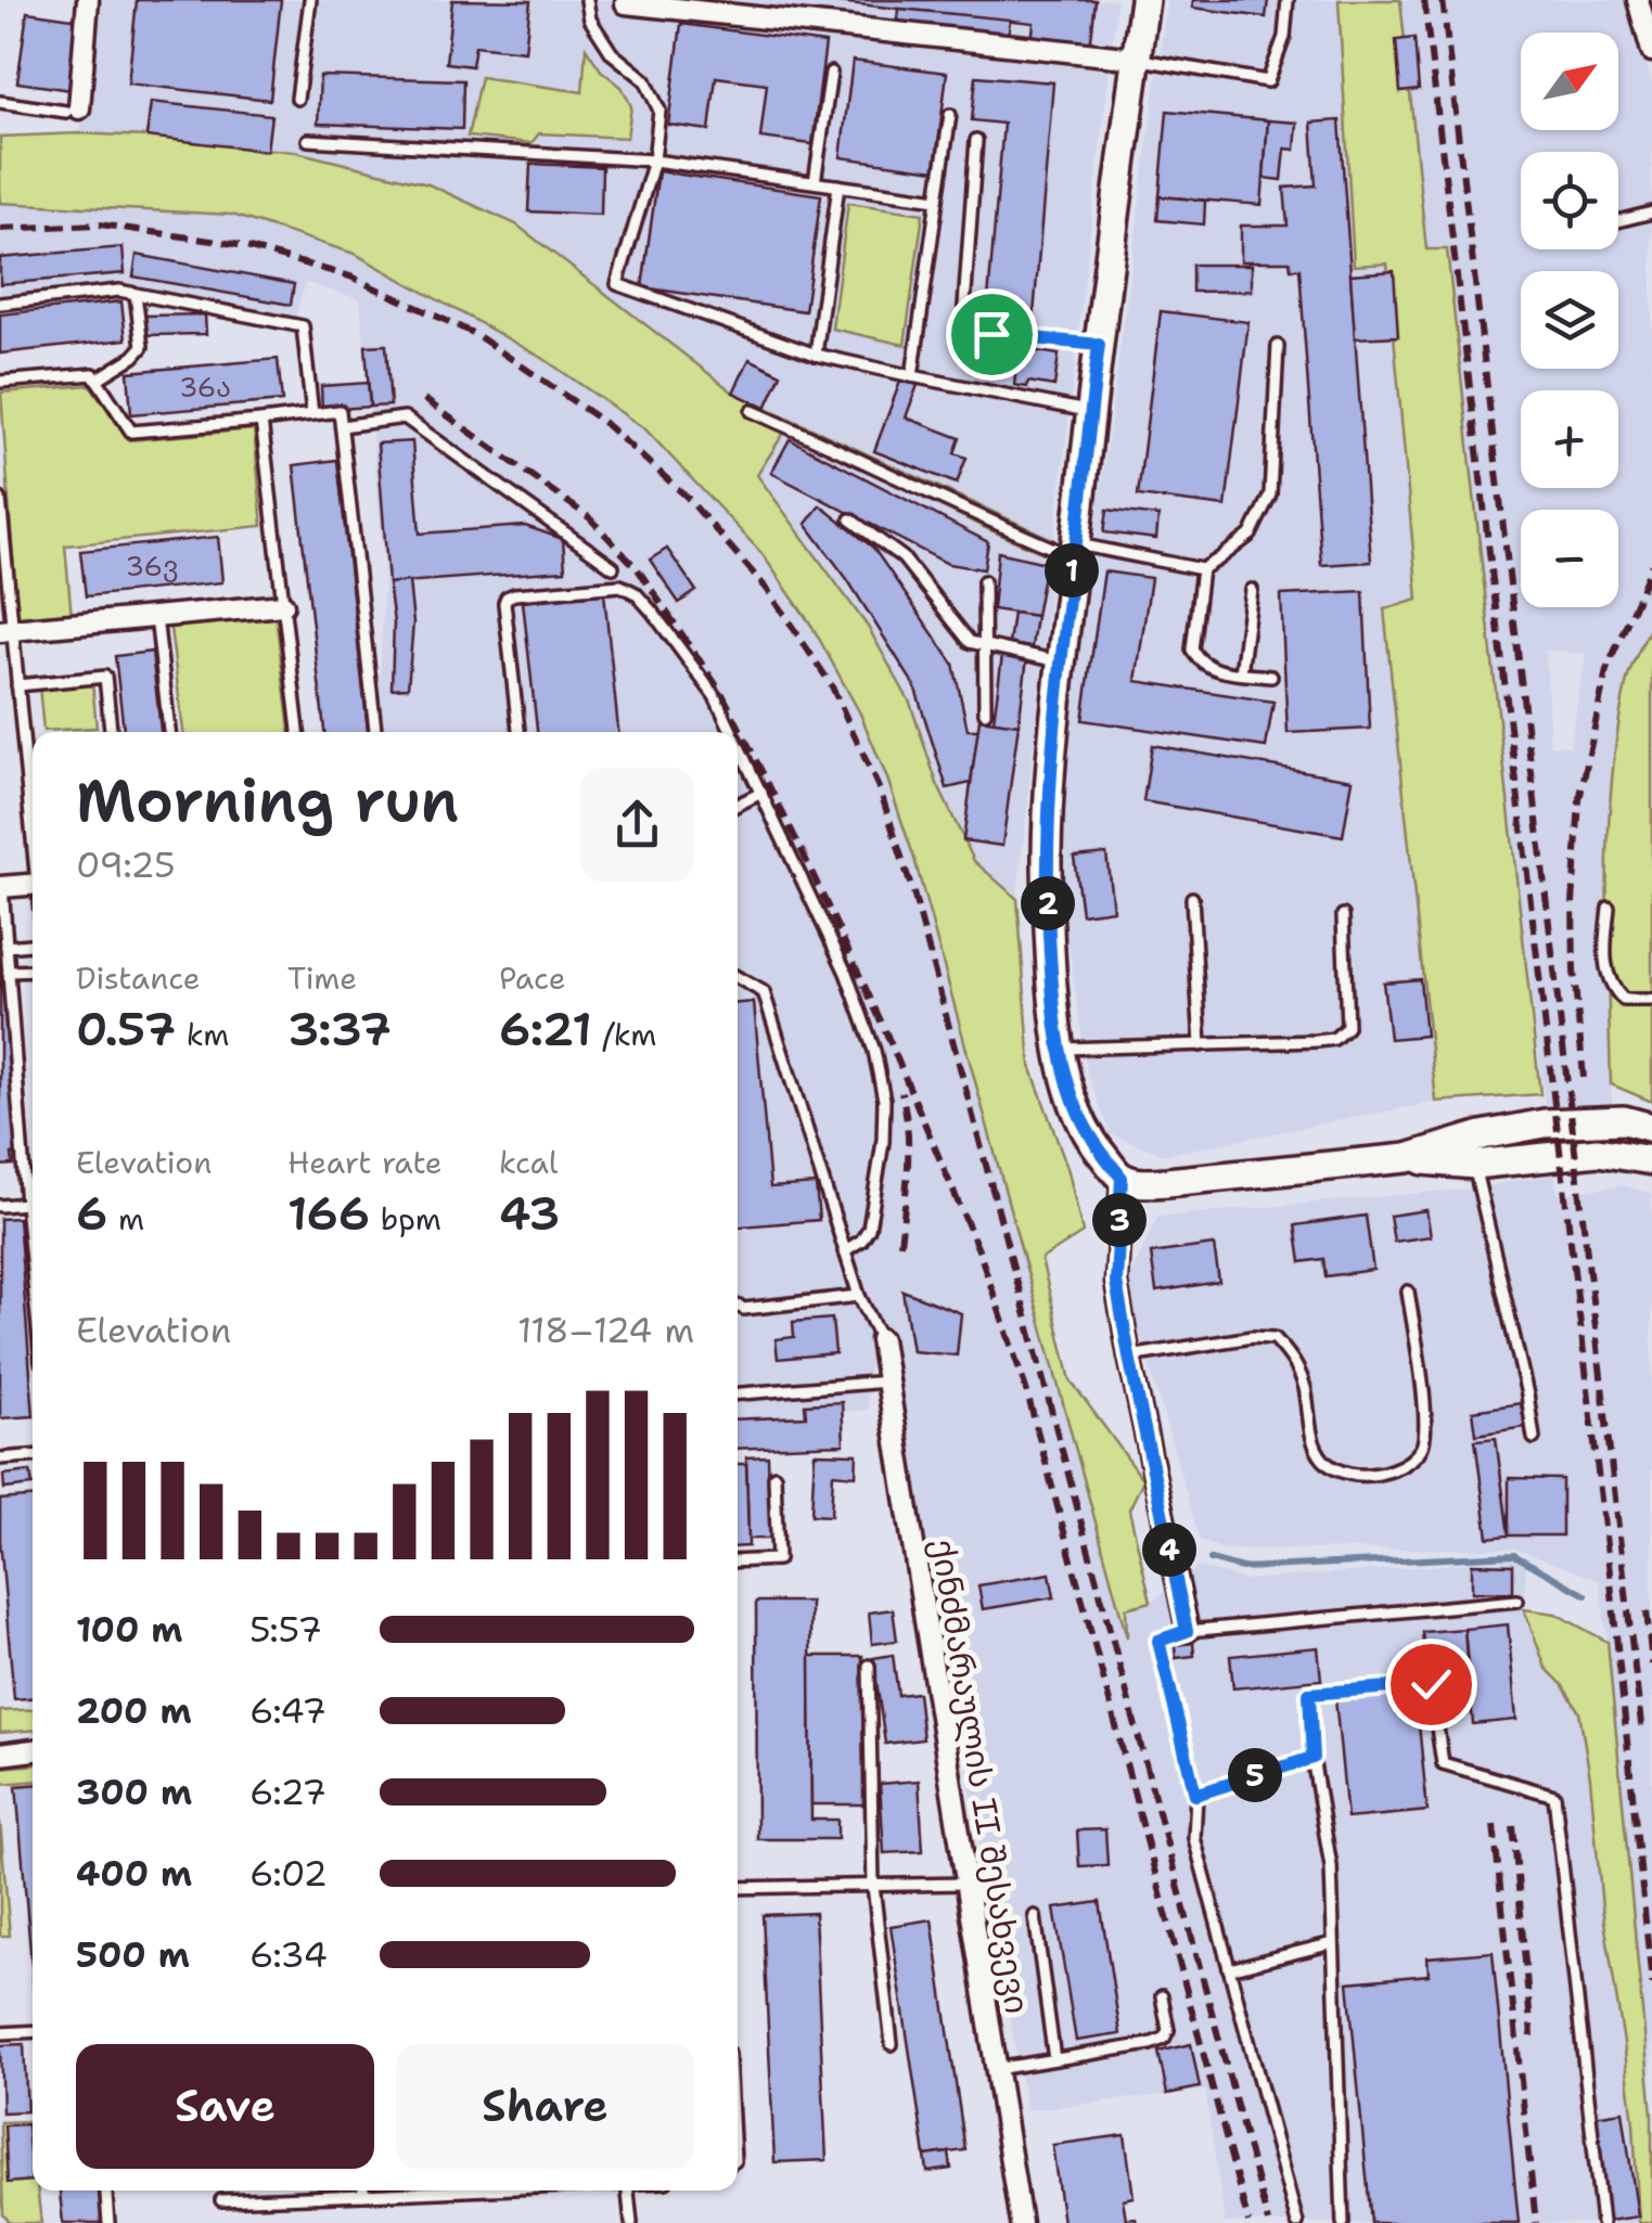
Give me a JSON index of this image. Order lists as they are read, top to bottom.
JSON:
{
  "streets": {
    "street": ["ქინძმარაულის II შესახვევი"]
  },
  "house_numbers": ["36ა", "36ვ"],
  "north": "top right",
  "page": {
    "map_buttons": ["+", "−"],
    "pins": [
      "1",
      "2",
      "3",
      "4",
      "5"
    ],
    "heading": ["Morning run", "09:25"],
    "stats": [
      ["Distance", "0.57 km"],
      ["Time", "3:37"],
      ["Pace", "6:21 /km"],
      ["Elevation", "6 m"],
      ["Heart rate", "166 bpm"],
      ["kcal", "43"]
    ],
    "chart": ["Elevation", "118–124 m"],
    "list": [
      {
        "name": "100 m",
        "note": "5:57"
      },
      {
        "name": "200 m",
        "note": "6:47"
      },
      {
        "name": "300 m",
        "note": "6:27"
      },
      {
        "name": "400 m",
        "note": "6:02"
      },
      {
        "name": "500 m",
        "note": "6:34"
      }
    ],
    "buttons": ["Save", "Share"]
  }
}
